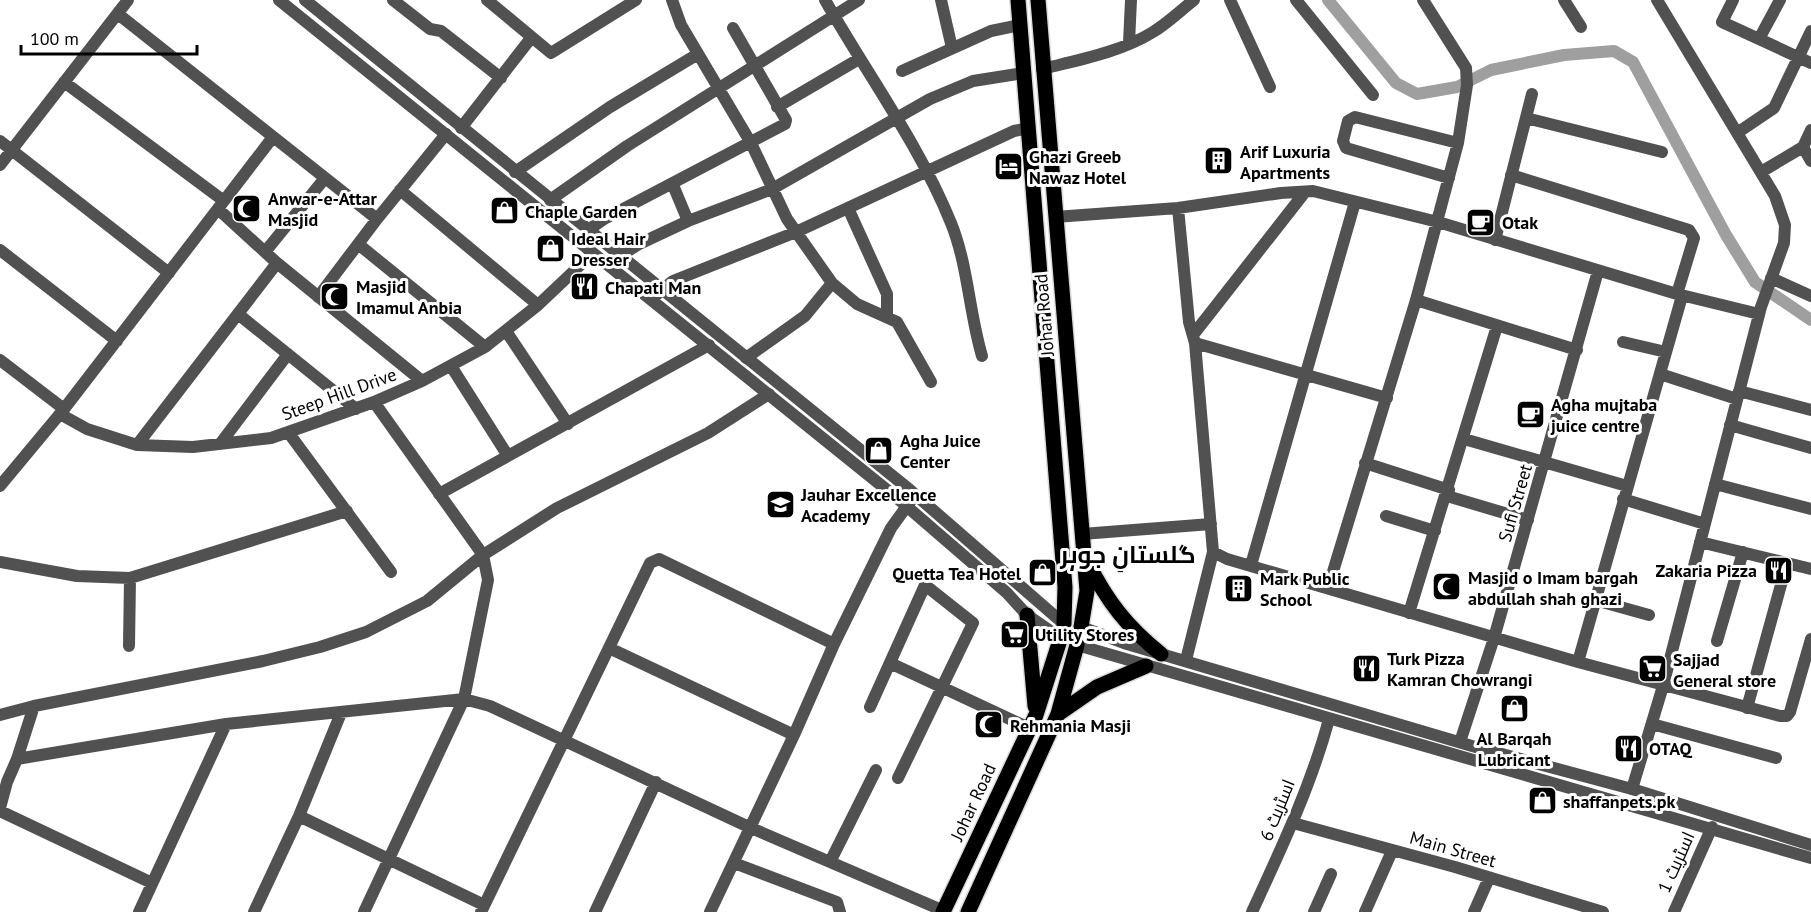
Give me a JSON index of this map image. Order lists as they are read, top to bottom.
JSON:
{
  "streets": {
    "main road": ["Johar Road"],
    "street": [
      "Steep Hill Drive",
      "Sufi Street",
      "اسٹریٹ 6",
      "Main Street",
      "اسٹریٹ 1"
    ]
  },
  "crossings": [
    ["اسٹریٹ 6", "Main Street"]
  ],
  "districts": ["گلستانِ جوہر"],
  "places": {
    "building": ["Arif Luxuria Apartments", "Mark Public School"],
    "hotel": ["Ghazi Greeb Nawaz Hotel"],
    "mosque": [
      "Anwar-e-Attar Masjid",
      "Masjid Imamul Anbia",
      "Masjid o Imam bargah abdullah shah ghazi",
      "Rehmania Masji"
    ],
    "shop": [
      "Chaple Garden",
      "Ideal Hair Dresser",
      "Agha Juice Center",
      "Quetta Tea Hotel",
      "Al Barqah Lubricant",
      "shaffanpets.pk"
    ],
    "cafe": ["Otak", "Agha mujtaba juice centre"],
    "restaurant": [
      "Chapati Man",
      "Zakaria Pizza",
      "Turk Pizza Kamran Chowrangi",
      "OTAQ"
    ],
    "school or university": ["Jauhar Excellence Academy"],
    "supermarket": ["Utility Stores", "Sajjad General store"]
  },
  "scale_bar": "100 m"
}
